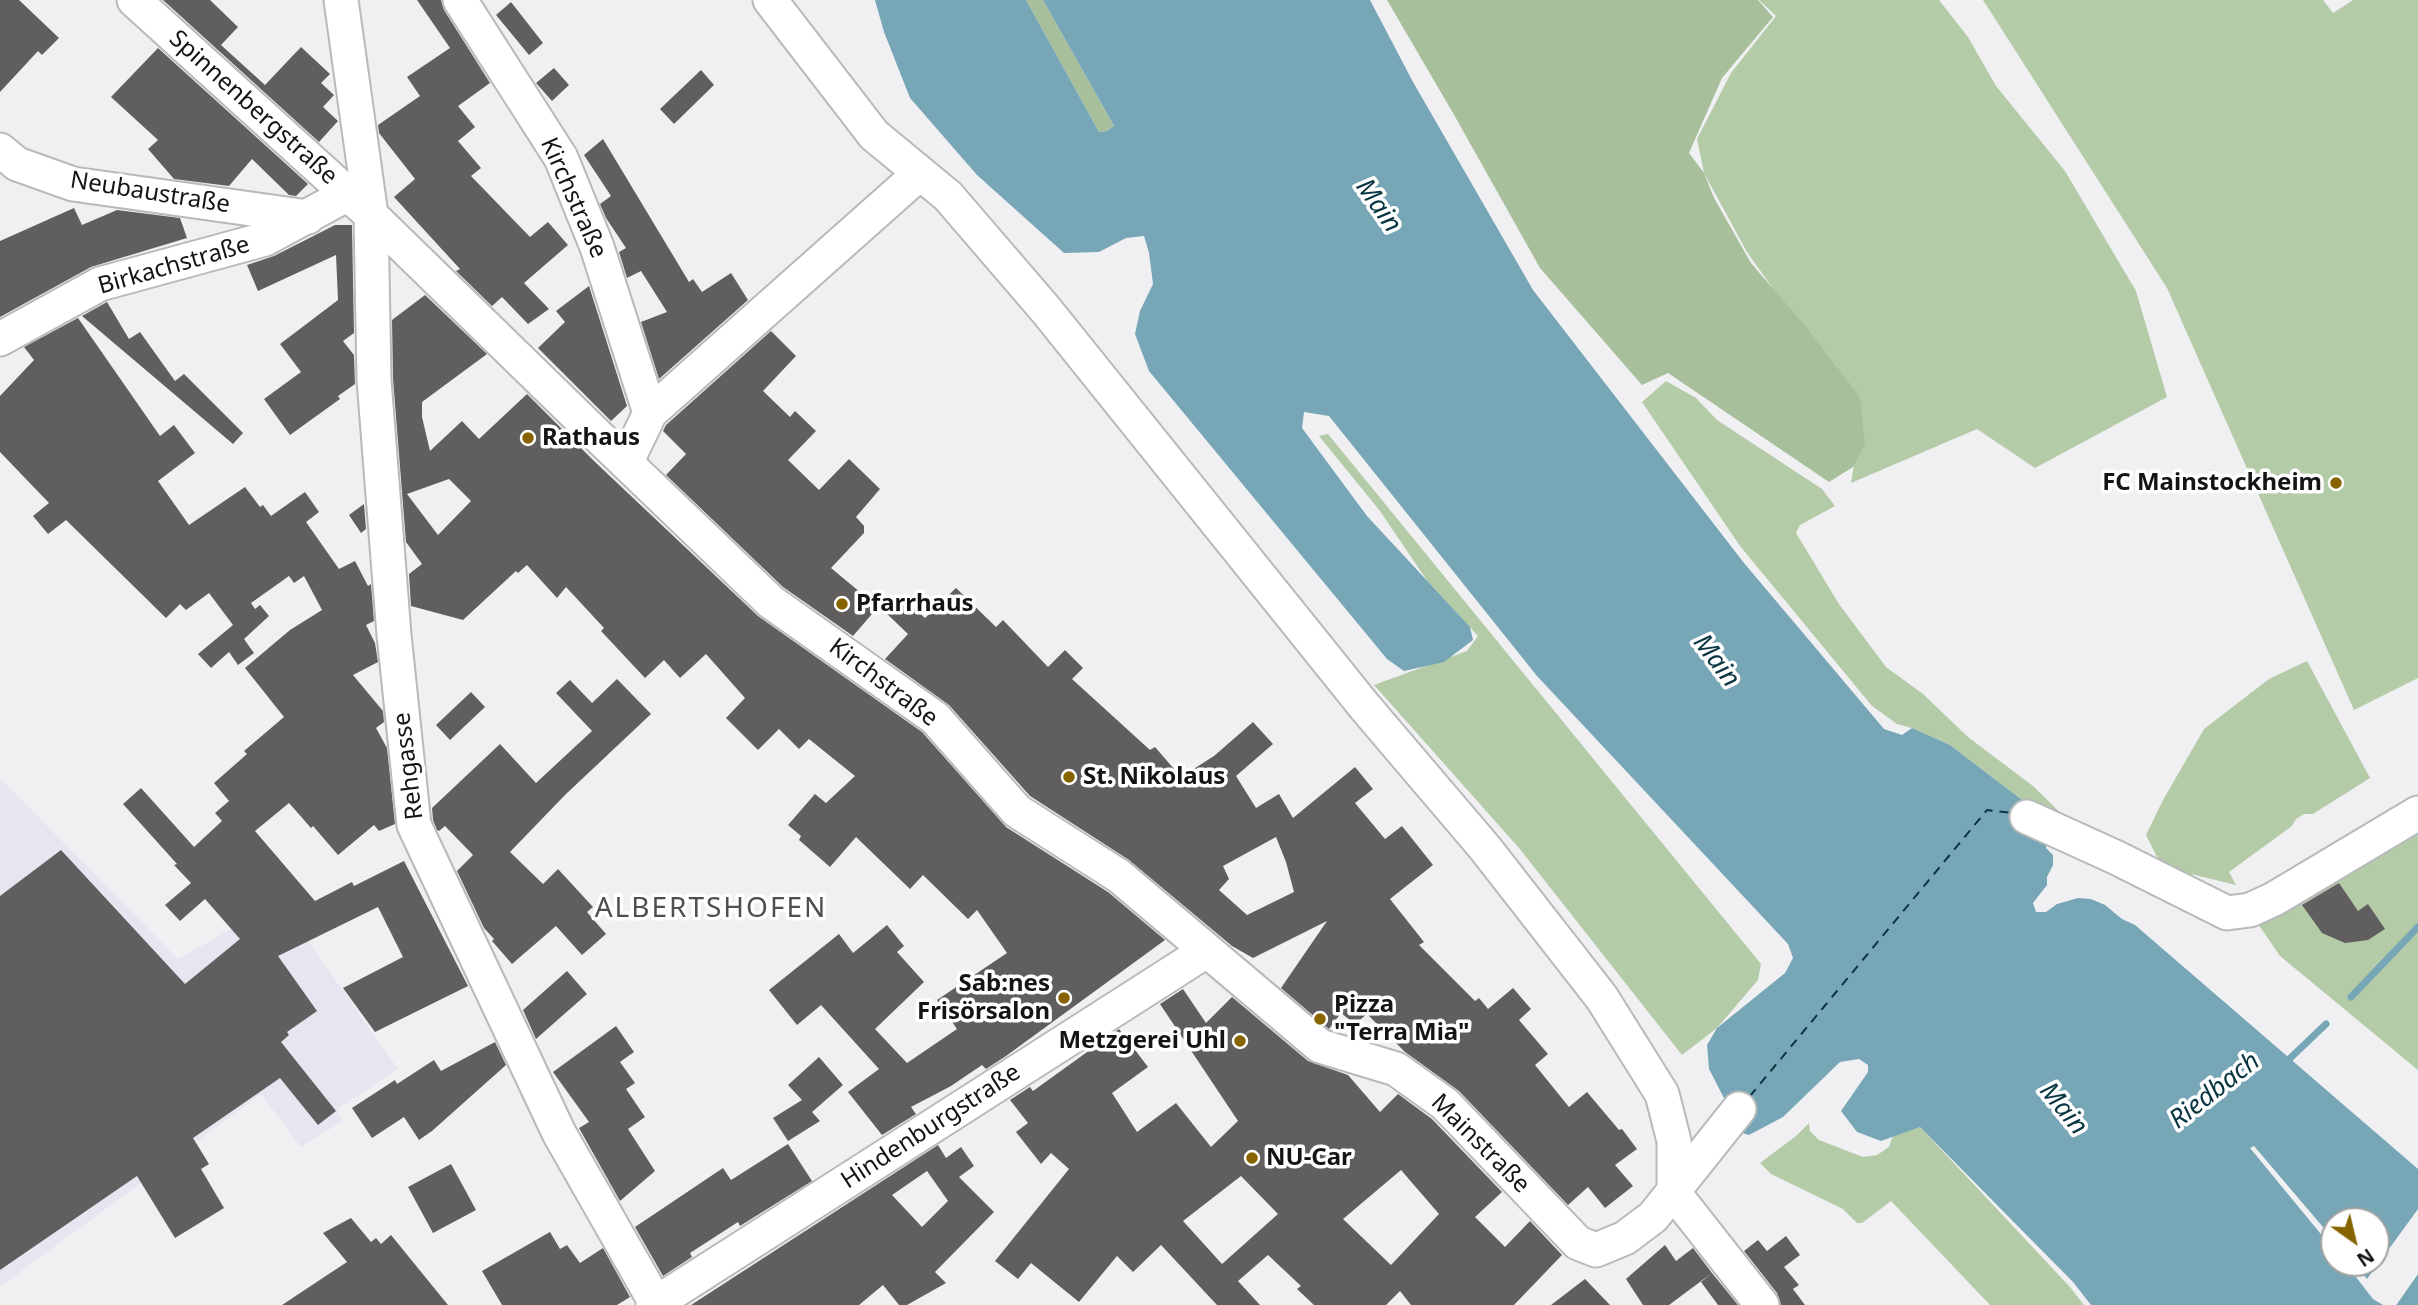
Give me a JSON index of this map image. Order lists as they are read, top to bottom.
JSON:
{
  "streets": {
    "street": [
      "Spinnenbergstraße",
      "Neubaustraße",
      "Kirchstraße",
      "Birkachstraße",
      "Rehgasse",
      "Hindenburgstraße",
      "Mainstraße"
    ]
  },
  "crossings": [
    ["Spinnenbergstraße", "Kirchstraße"],
    ["Spinnenbergstraße", "Birkachstraße"],
    ["Spinnenbergstraße", "Rehgasse"],
    ["Neubaustraße", "Birkachstraße"],
    ["Kirchstraße", "Birkachstraße"],
    ["Kirchstraße", "Rehgasse"],
    ["Kirchstraße", "Hindenburgstraße"],
    ["Kirchstraße", "Mainstraße"],
    ["Birkachstraße", "Rehgasse"],
    ["Rehgasse", "Hindenburgstraße"],
    ["Hindenburgstraße", "Mainstraße"]
  ],
  "districts": ["ALBERTSHOFEN"],
  "water": ["Main", "Riedbach"],
  "places": [
    "Rathaus",
    "FC Mainstockheim",
    "Pfarrhaus",
    "St. Nikolaus",
    "Sab:nes Frisörsalon",
    "Pizza \"Terra Mia\"",
    "Metzgerei Uhl",
    "NU-Car"
  ],
  "north": "bottom right"
}
